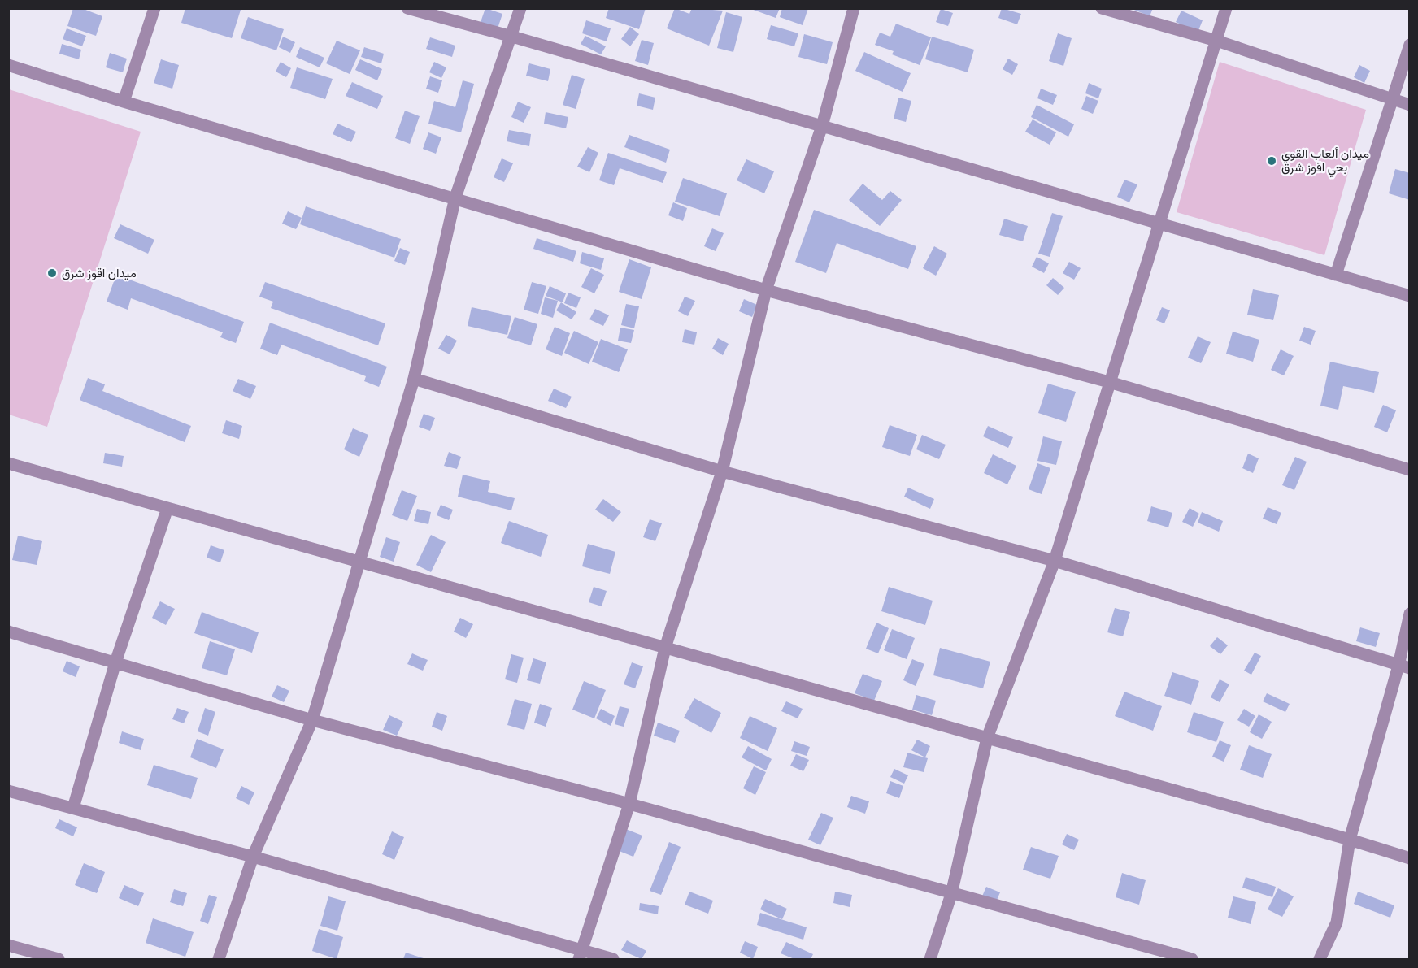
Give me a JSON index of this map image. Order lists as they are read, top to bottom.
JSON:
{
  "places": ["ميدان ألعاب القوي بحي اقوز شرق", "ميدان اقوز شرق"]
}
